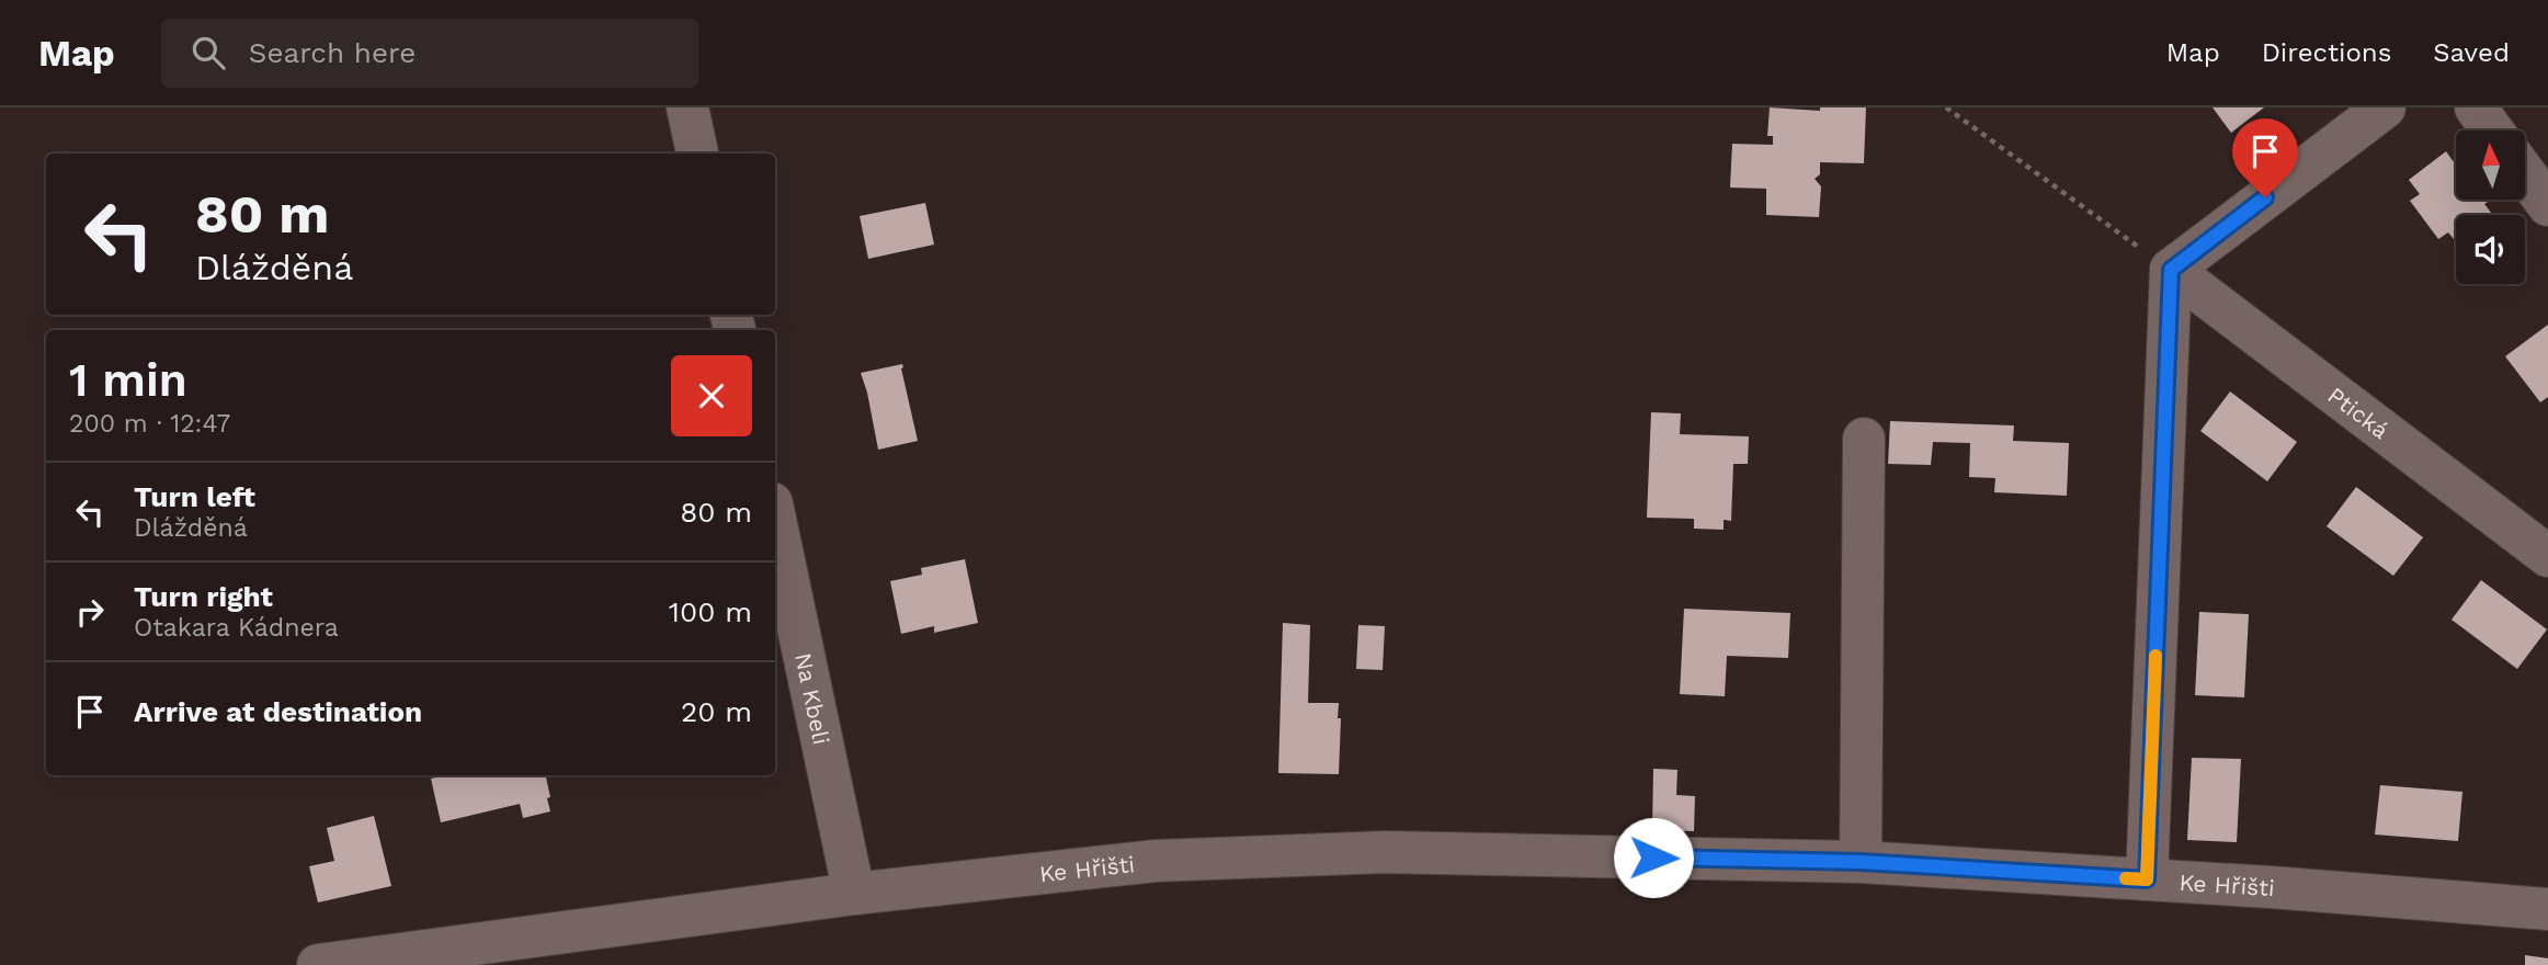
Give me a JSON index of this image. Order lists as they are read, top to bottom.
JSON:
{
  "streets": {
    "street": ["Ptická", "Na Kbeli", "Ke Hřišti"]
  },
  "crossings": [
    ["Na Kbeli", "Ke Hřišti"]
  ],
  "north": "top",
  "page": {
    "header": "Map",
    "search": "Search here",
    "nav": ["Map", "Directions", "Saved"],
    "turn": ["80 m", "Dlážděná"],
    "heading": ["1 min", "200 m · 12:47"],
    "list": [
      {
        "name": "Turn left",
        "note": "Dlážděná",
        "value": "80 m"
      },
      {
        "name": "Turn right",
        "note": "Otakara Kádnera",
        "value": "100 m"
      },
      {
        "name": "Arrive at destination",
        "value": "20 m"
      }
    ]
  }
}
